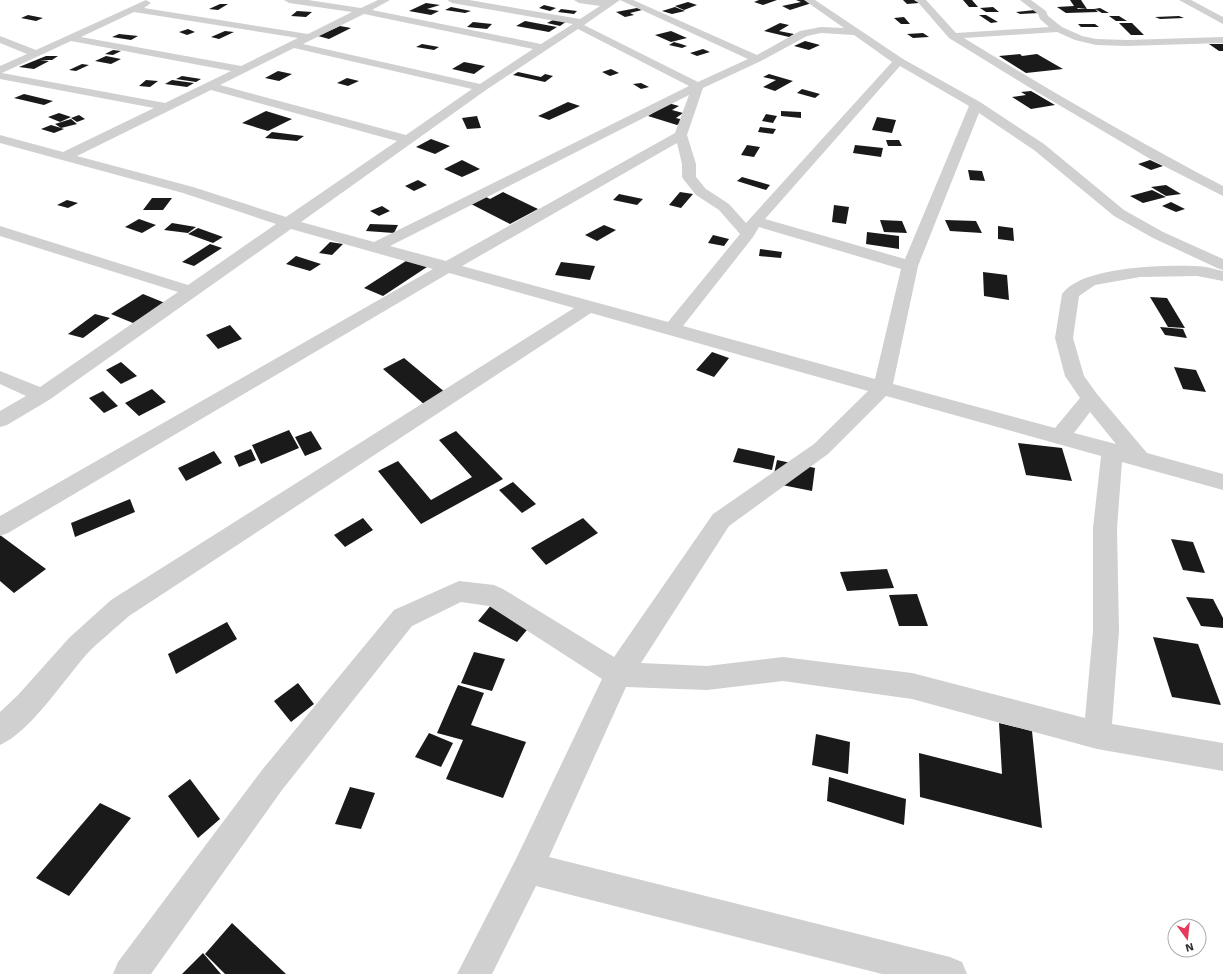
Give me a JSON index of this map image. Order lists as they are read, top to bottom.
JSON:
{
  "north": "bottom"
}
